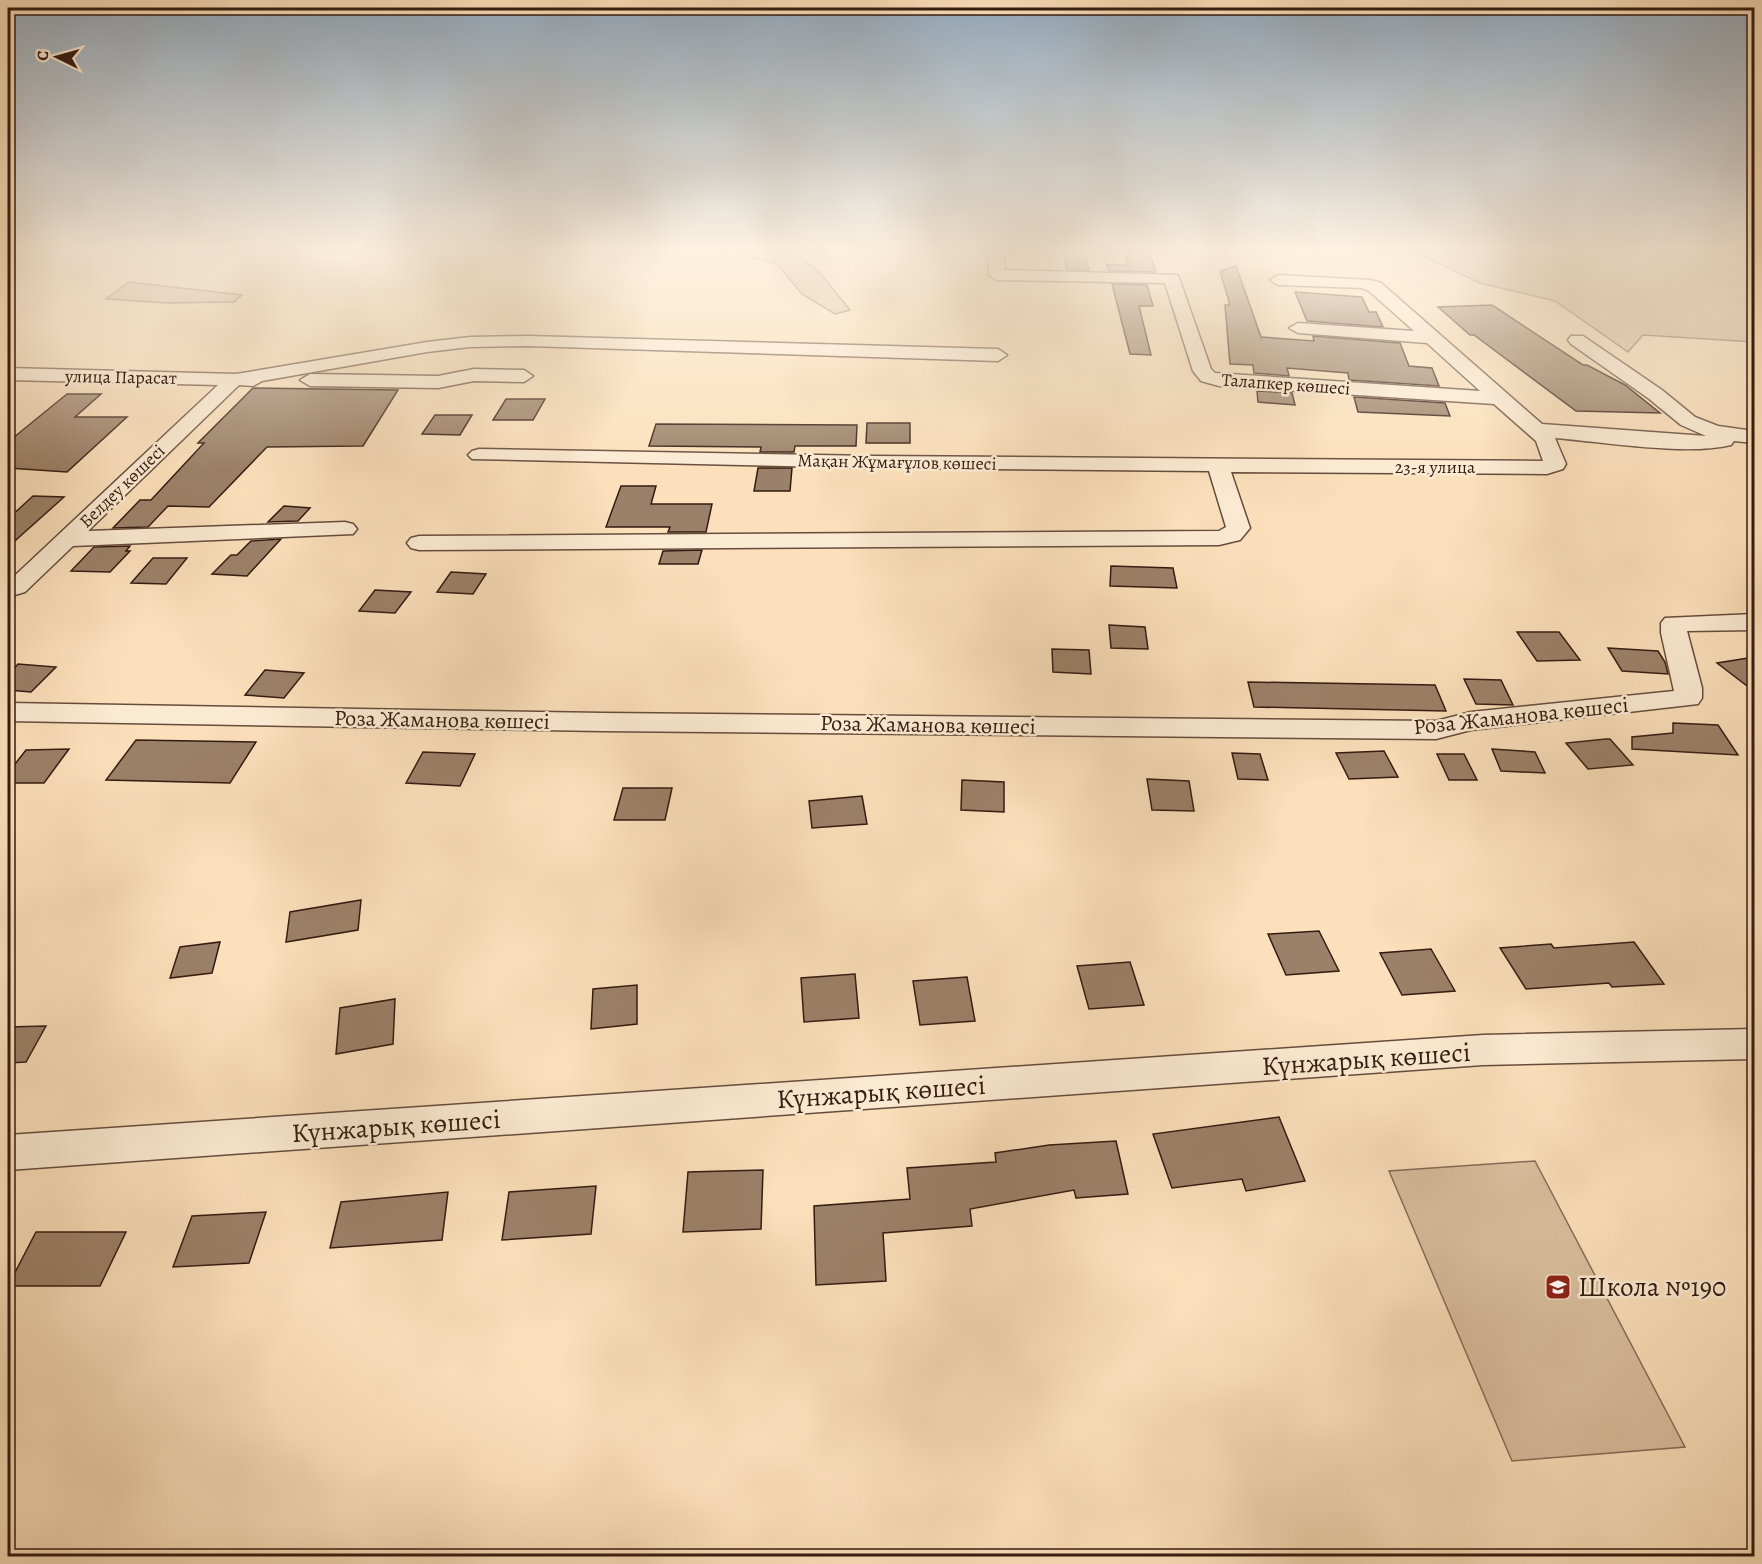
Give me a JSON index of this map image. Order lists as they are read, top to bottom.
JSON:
{
  "streets": {
    "street": [
      "улица Парасат",
      "Талапкер көшесі",
      "Мақан Жұмағұлов көшесі",
      "23-я улица",
      "Белдеу көшесі",
      "Роза Жаманова көшесі",
      "Күнжарық көшесі"
    ]
  },
  "crossings": [
    ["улица Парасат", "Белдеу көшесі"],
    ["Мақан Жұмағұлов көшесі", "23-я улица"]
  ],
  "places": {
    "school or university": ["Школа №190"]
  },
  "north": "left"
}
